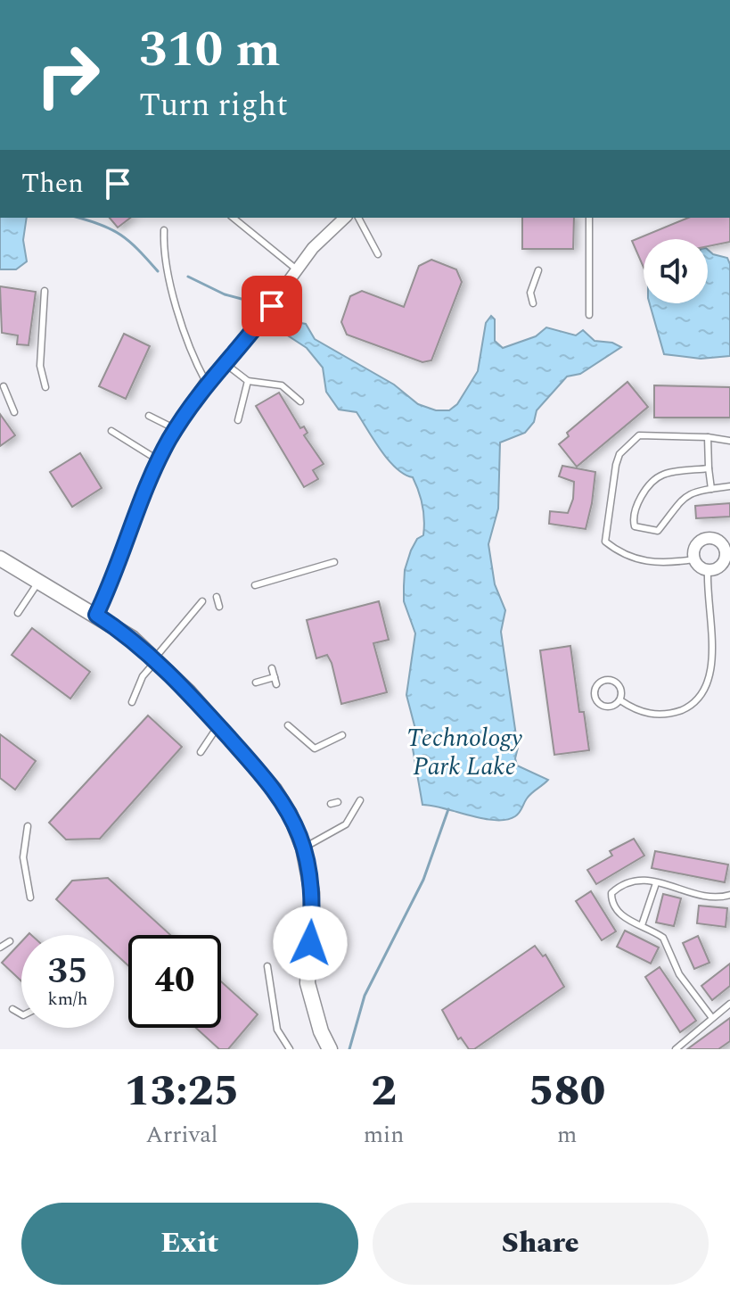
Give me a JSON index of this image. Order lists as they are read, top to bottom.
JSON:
{
  "water": ["Technology Park Lake"],
  "page": {
    "turn": ["310 m", "Turn right"],
    "then": "Then",
    "speed": "35 km/h",
    "limit": "40",
    "eta": [
      "13:25",
      "Arrival",
      "2",
      "min",
      "580",
      "m"
    ],
    "buttons": ["Exit", "Share"]
  }
}
